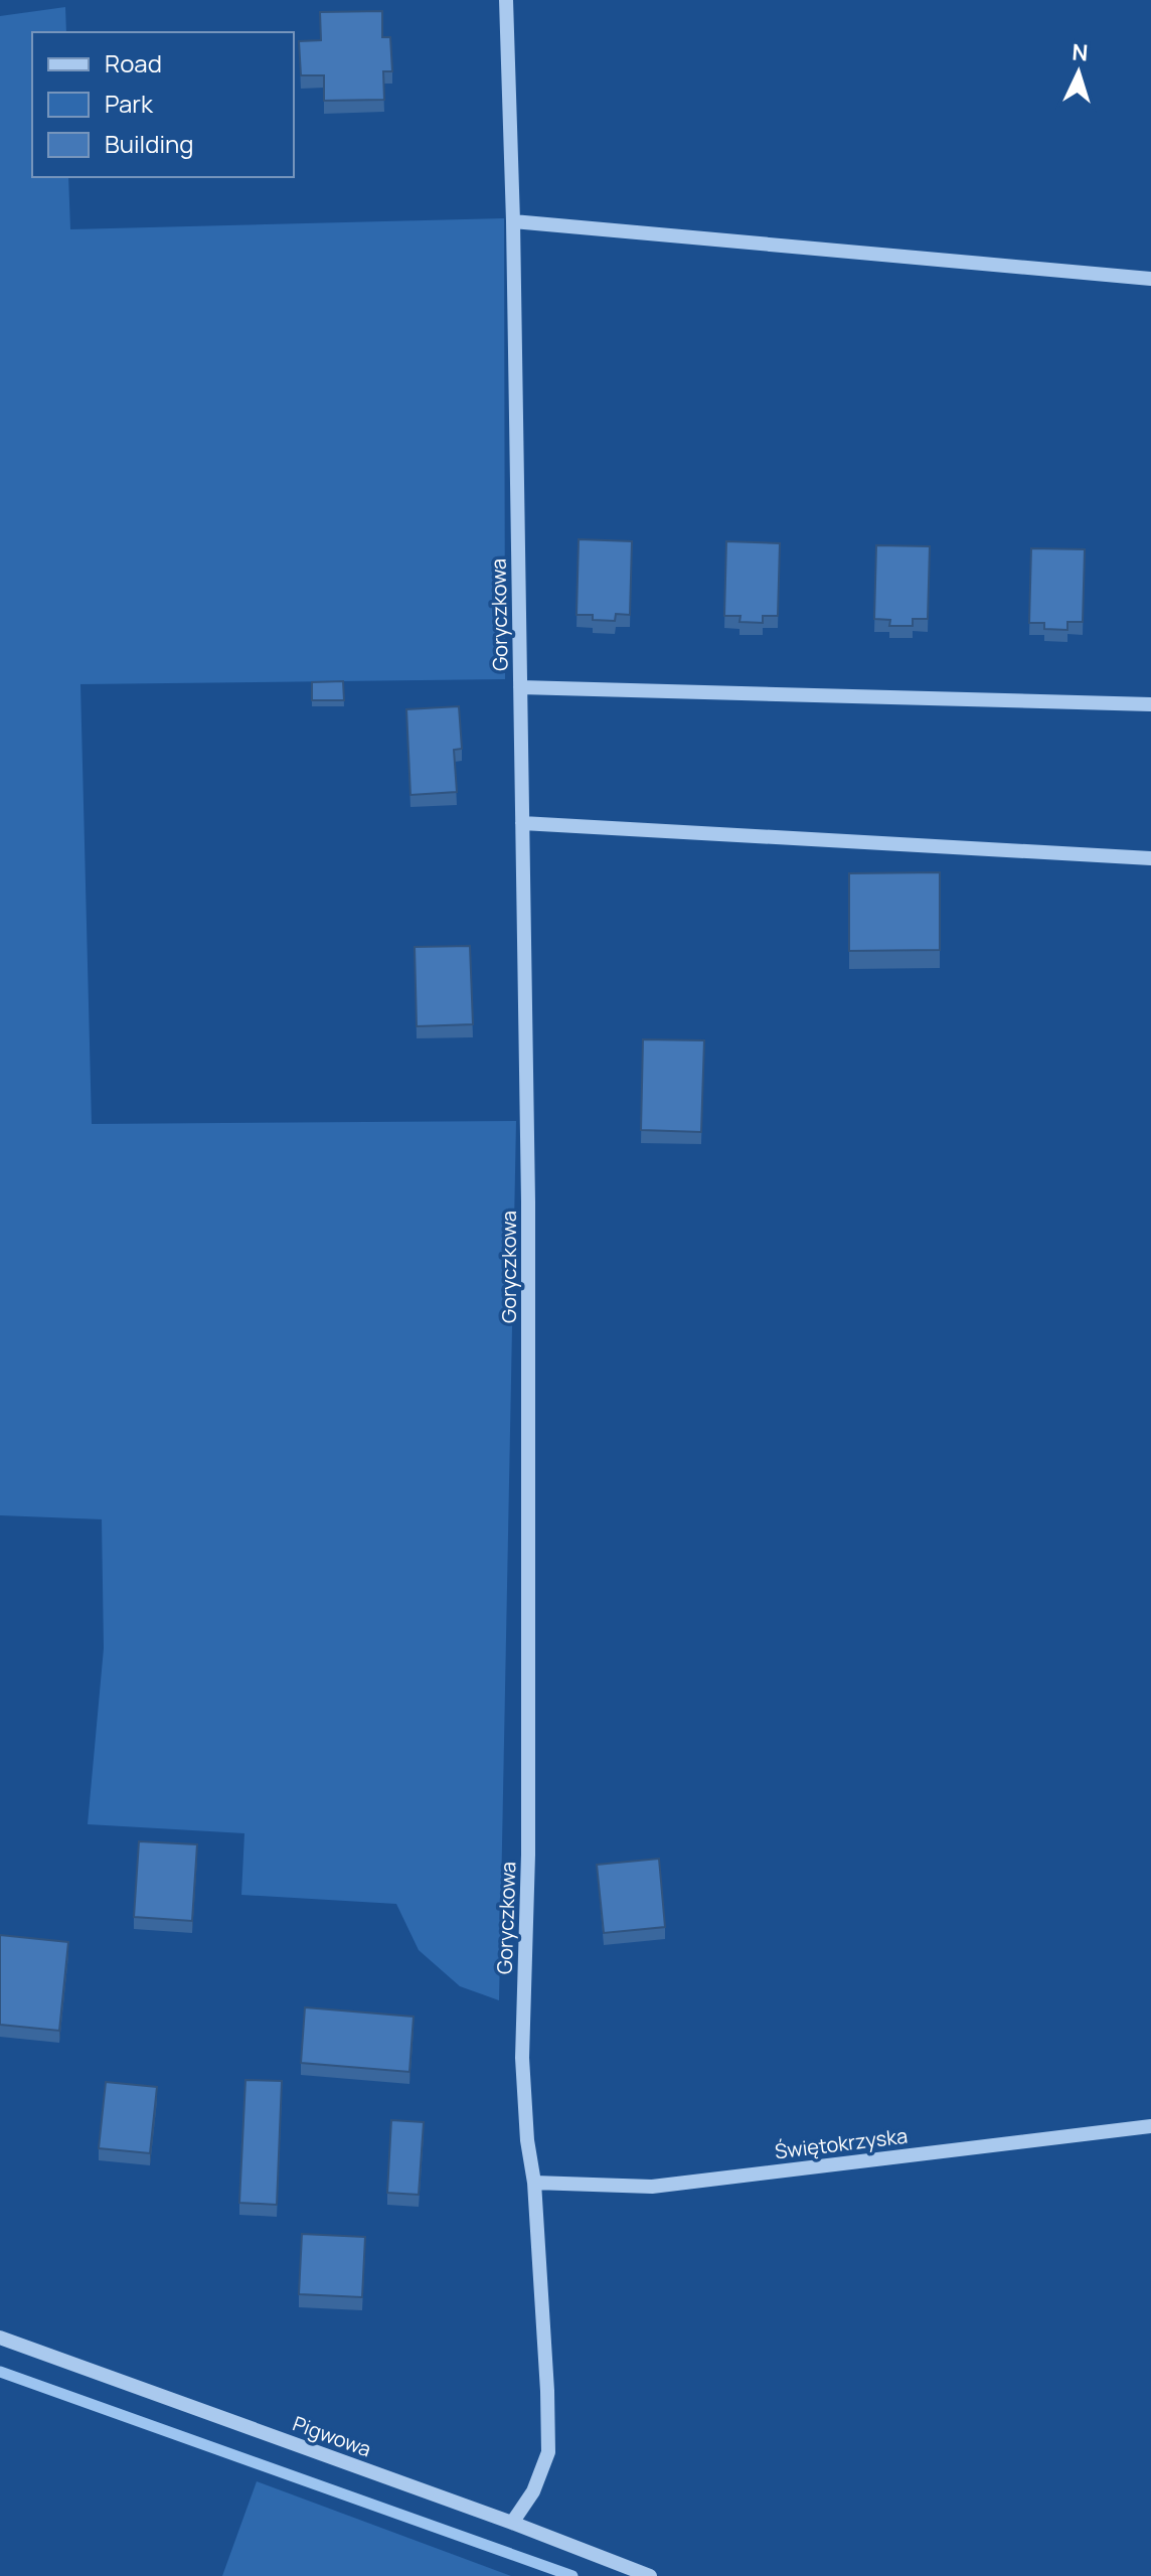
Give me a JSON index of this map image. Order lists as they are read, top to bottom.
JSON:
{
  "streets": {
    "street": ["Goryczkowa", "Świętokrzyska", "Pigwowa"]
  },
  "crossings": [
    ["Goryczkowa", "Świętokrzyska"],
    ["Goryczkowa", "Pigwowa"]
  ],
  "legend": ["Road", "Park", "Building"],
  "north": "top"
}
